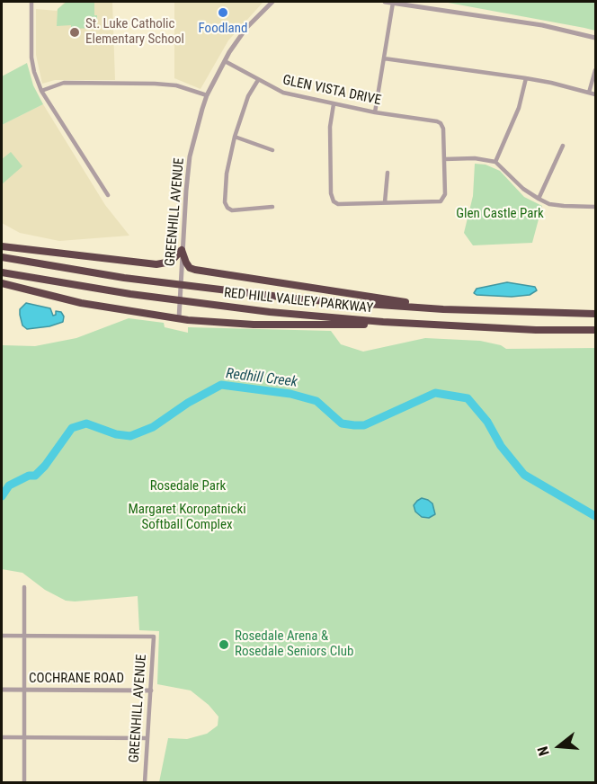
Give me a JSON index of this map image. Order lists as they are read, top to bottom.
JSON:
{
  "streets": {
    "highway": ["RED HILL VALLEY PARKWAY"],
    "street": ["GLEN VISTA DRIVE", "GREENHILL AVENUE", "COCHRANE ROAD"]
  },
  "crossings": [
    ["GLEN VISTA DRIVE", "GREENHILL AVENUE"],
    ["GREENHILL AVENUE", "COCHRANE ROAD"]
  ],
  "water": ["Redhill Creek"],
  "parks": ["Glen Castle Park", "Rosedale Park", "Margaret Koropatnicki Softball Complex"],
  "places": ["Foodland", "St. Luke Catholic Elementary School", "Rosedale Arena & Rosedale Seniors Club"],
  "north": "left"
}
